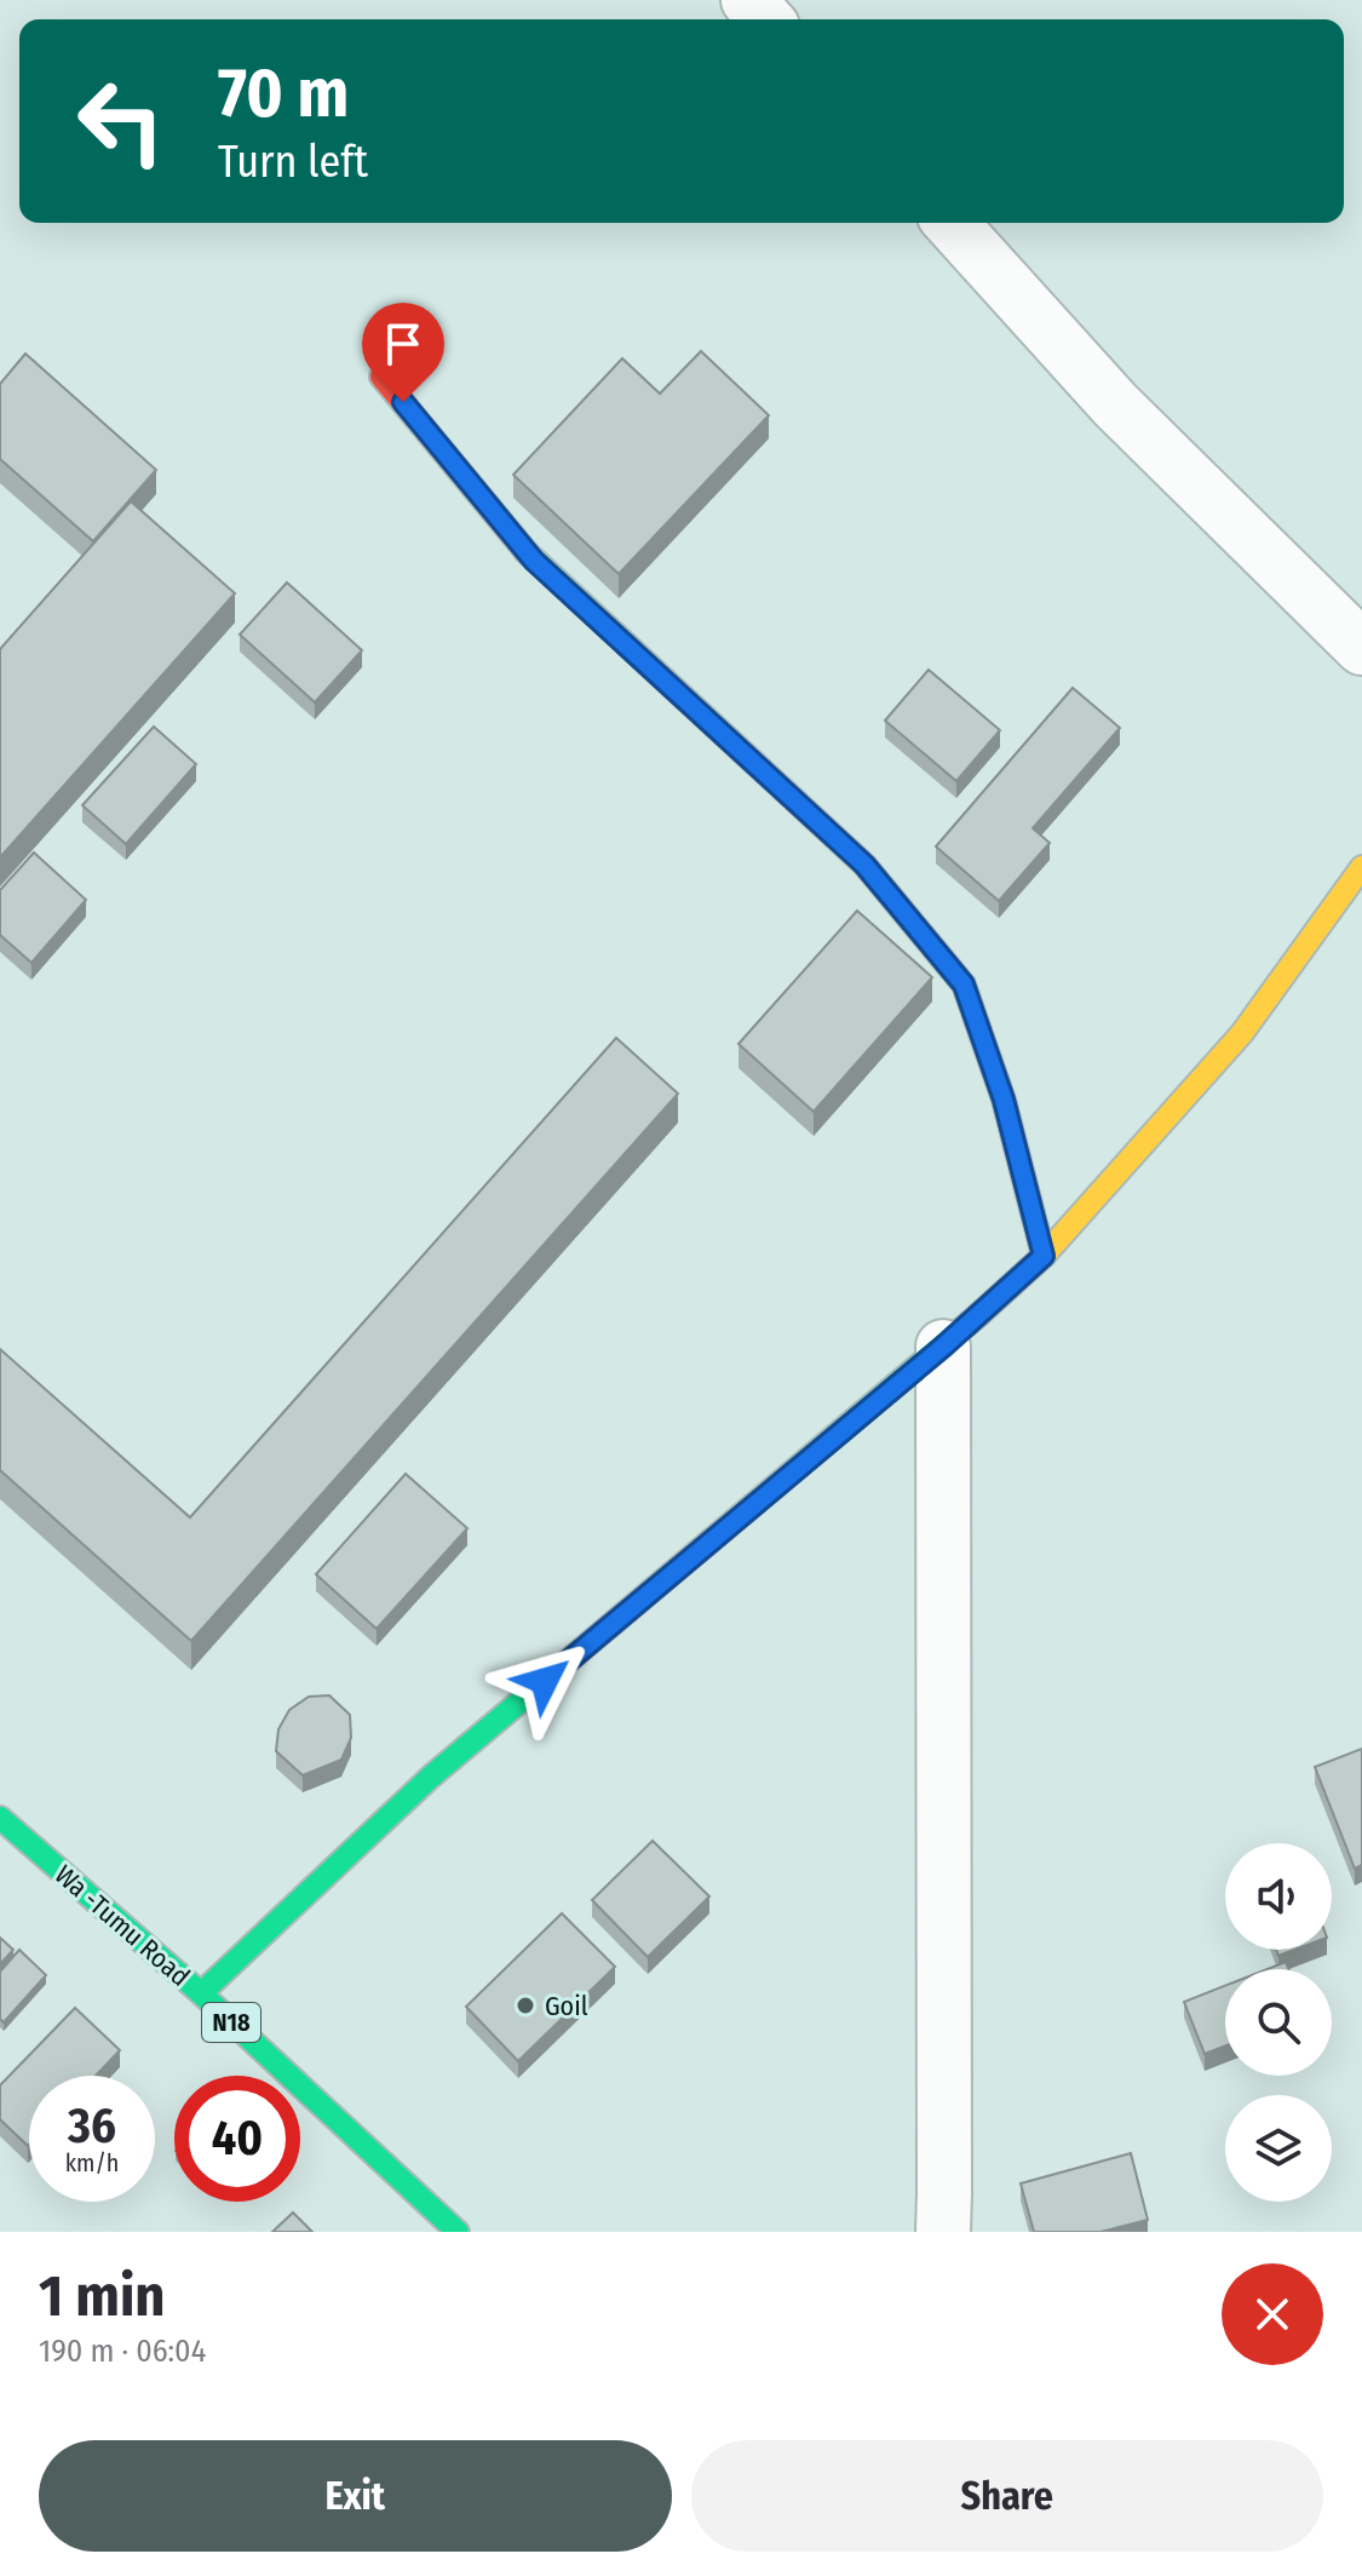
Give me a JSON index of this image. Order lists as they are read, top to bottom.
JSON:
{
  "streets": {
    "main road": ["Wa -Tumu Road", "N18"]
  },
  "places": ["Goil"],
  "page": {
    "turn": ["70 m", "Turn left"],
    "speed": "36 km/h",
    "limit": "40",
    "heading": ["1 min", "190 m · 06:04"],
    "buttons": ["Exit", "Share"]
  }
}
